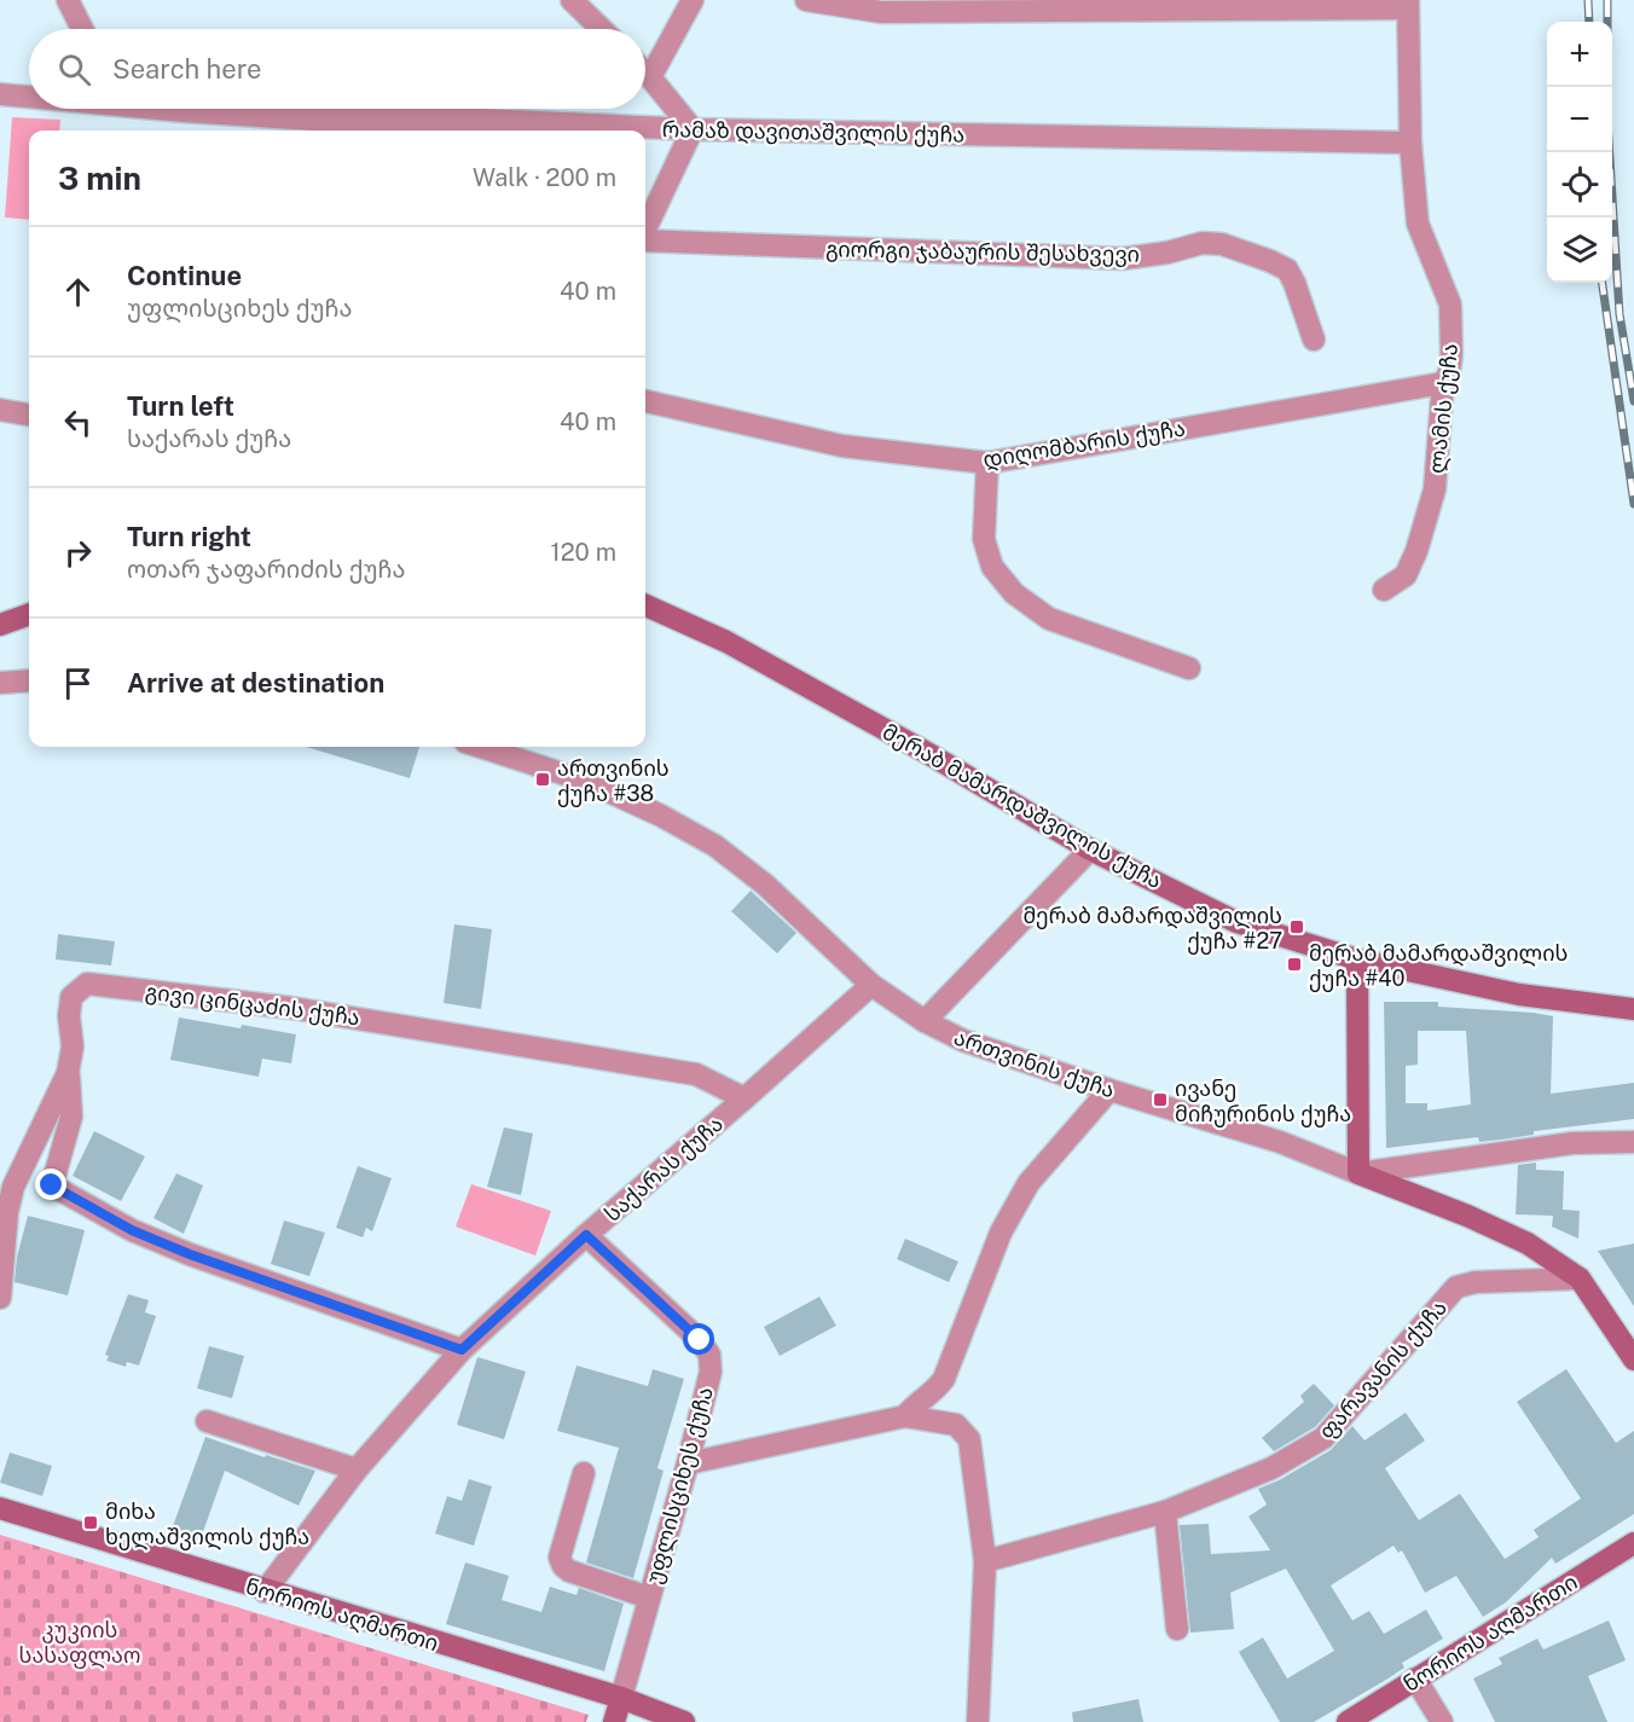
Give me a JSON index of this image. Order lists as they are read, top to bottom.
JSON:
{
  "streets": {
    "street": [
      "რამაზ დავითაშვილის ქუჩა",
      "გიორგი ჯაბაურის შესახვევი",
      "ლამის ქუჩა",
      "დიღომბარის ქუჩა",
      "მერაბ მამარდაშვილის ქუჩა",
      "გივი ცინცაძის ქუჩა",
      "ართვინის ქუჩა",
      "საქარას ქუჩა",
      "ფარავანის ქუჩა",
      "უფლისციხეს ქუჩა",
      "ნორიოს აღმართი"
    ]
  },
  "crossings": [
    ["რამაზ დავითაშვილის ქუჩა", "ლამის ქუჩა"],
    ["ლამის ქუჩა", "დიღომბარის ქუჩა"],
    ["გივი ცინცაძის ქუჩა", "საქარას ქუჩა"],
    ["ართვინის ქუჩა", "საქარას ქუჩა"],
    ["საქარას ქუჩა", "უფლისციხეს ქუჩა"],
    ["საქარას ქუჩა", "ნორიოს აღმართი"],
    ["უფლისციხეს ქუჩა", "ნორიოს აღმართი"]
  ],
  "parks": ["კუკიის სასაფლაო"],
  "places": {
    "transit": [
      "ართვინის ქუჩა #38",
      "მერაბ მამარდაშვილის ქუჩა #27",
      "მერაბ მამარდაშვილის ქუჩა #40",
      "ივანე მიჩურინის ქუჩა",
      "მიხა ხელაშვილის ქუჩა"
    ]
  },
  "page": {
    "map_buttons": ["+", "−"],
    "search": "Search here",
    "heading": ["3 min", "Walk · 200 m"],
    "list": [
      ["Continue", "უფლისციხეს ქუჩა", "40 m"],
      ["Turn left", "საქარას ქუჩა", "40 m"],
      ["Turn right", "ოთარ ჯაფარიძის ქუჩა", "120 m"],
      "Arrive at destination"
    ]
  }
}
